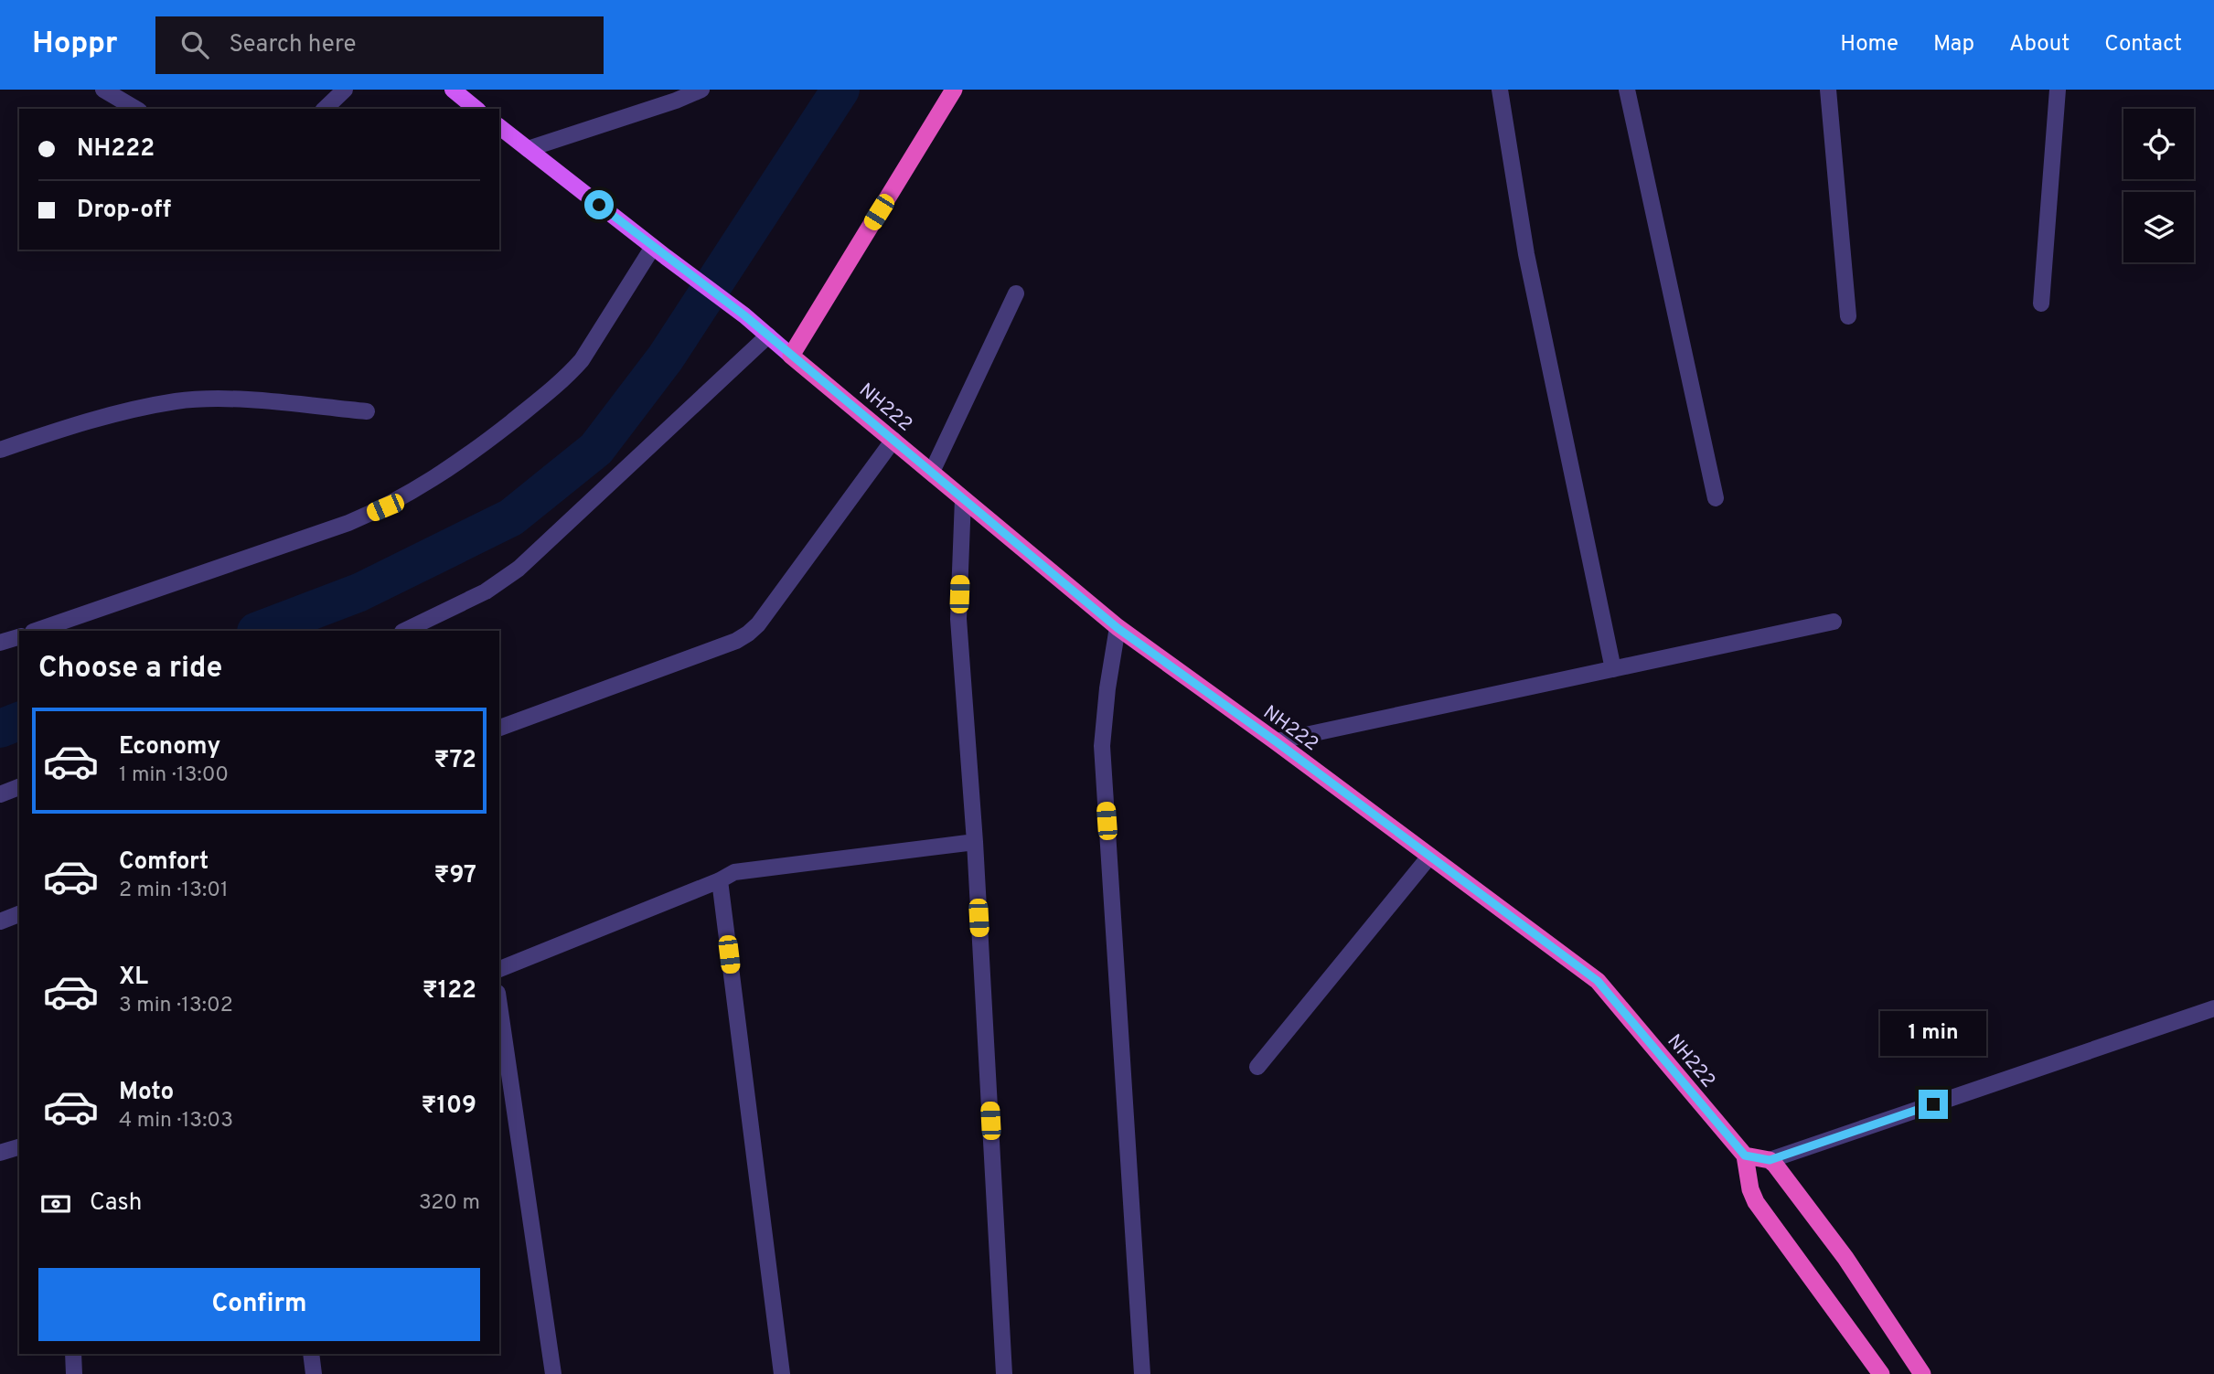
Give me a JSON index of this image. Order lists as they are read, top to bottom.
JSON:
{
  "streets": {
    "highway": ["NH222"]
  },
  "page": {
    "header": "Hoppr",
    "search": "Search here",
    "nav": [
      "Home",
      "Map",
      "About",
      "Contact"
    ],
    "banner": ["NH222", "Drop-off"],
    "heading": "Choose a ride",
    "list": [
      {
        "name": "Economy",
        "note": "1 min · 13:00",
        "value": "₹72"
      },
      {
        "name": "Comfort",
        "note": "2 min · 13:01",
        "value": "₹97"
      },
      {
        "name": "XL",
        "note": "3 min · 13:02",
        "value": "₹122"
      },
      {
        "name": "Moto",
        "note": "4 min · 13:03",
        "value": "₹109"
      }
    ],
    "bubble": "1 min",
    "pay": ["Cash", "320 m"],
    "buttons": "Confirm"
  }
}
